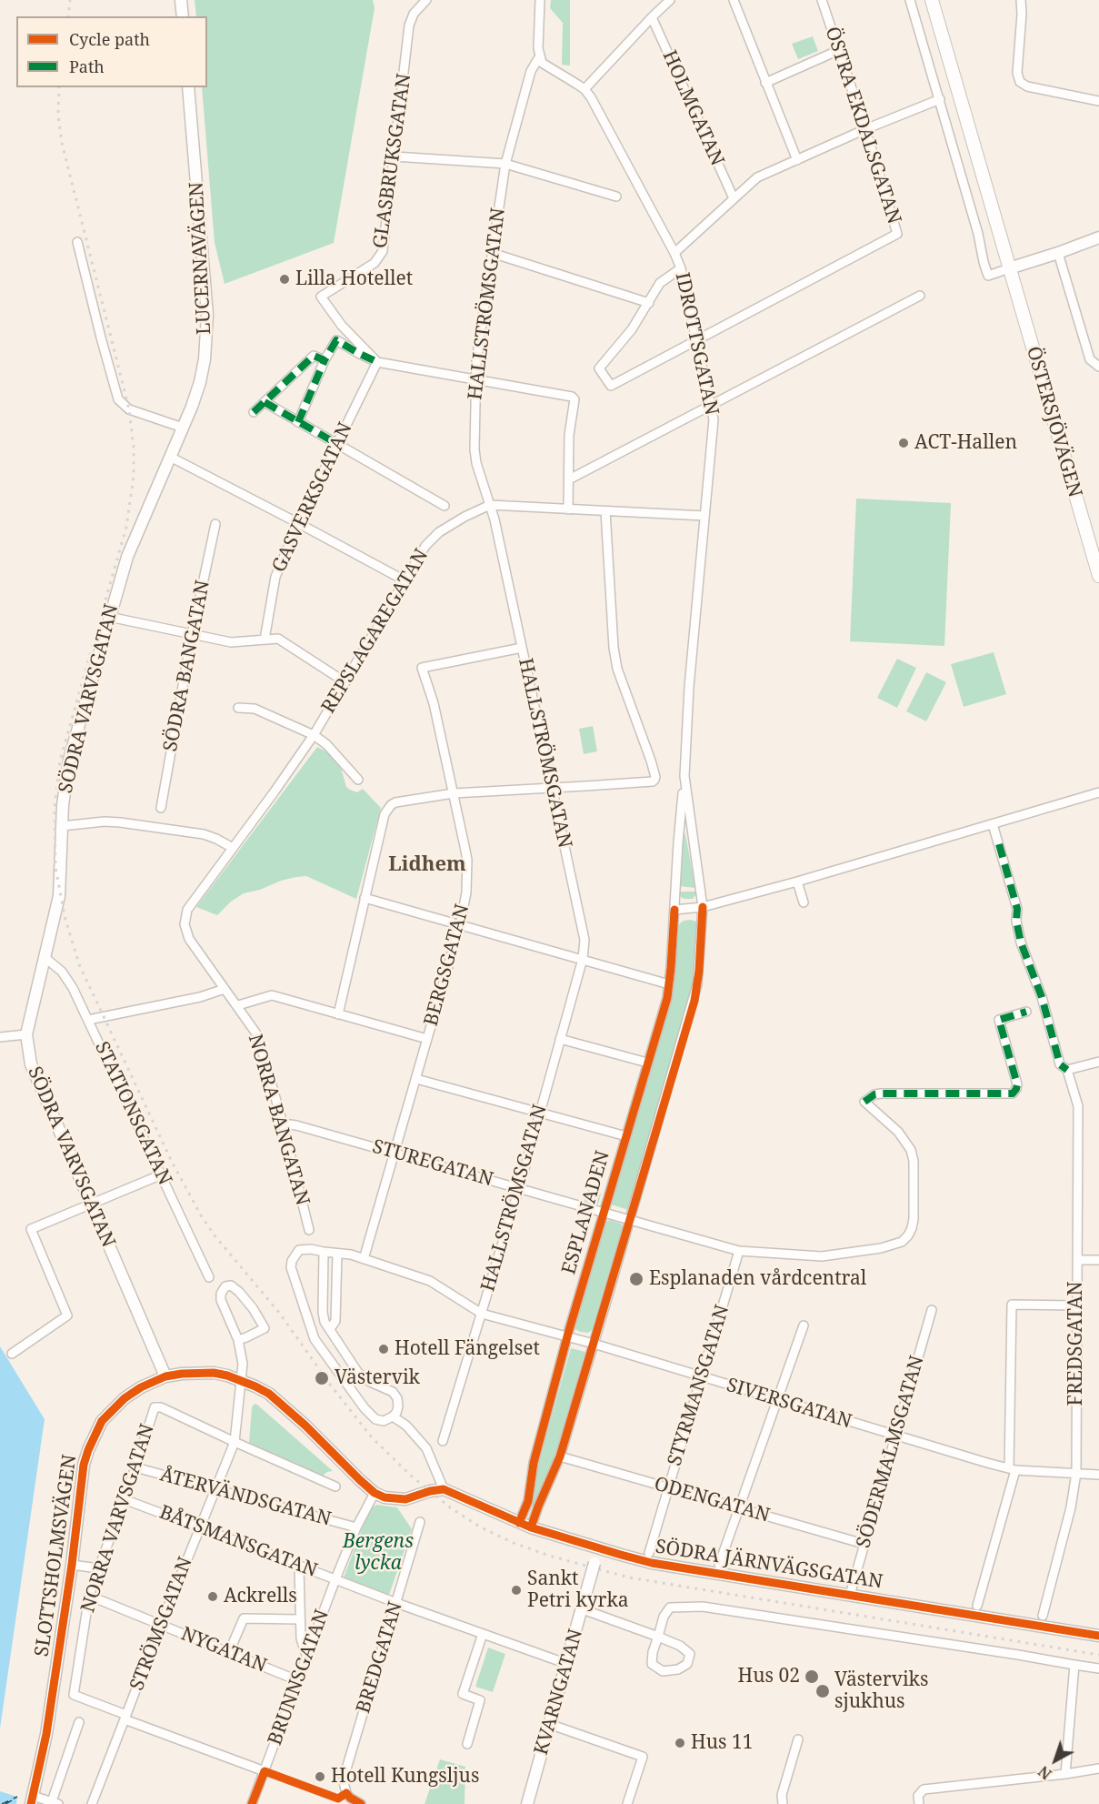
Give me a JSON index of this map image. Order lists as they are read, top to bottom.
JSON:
{
  "streets": {
    "main road": ["ÖSTERSJÖVÄGEN"],
    "street": [
      "HOLMGATAN",
      "ÖSTRA EKDALSGATAN",
      "GLASBRUKSGATAN",
      "LUCERNAVÄGEN",
      "HALLSTRÖMSGATAN",
      "IDROTTSGATAN",
      "GASVERKSGATAN",
      "REPSLAGAREGATAN",
      "SÖDRA BANGATAN",
      "SÖDRA VARVSGATAN",
      "BERGSGATAN",
      "STATIONSGATAN",
      "NORRA BANGATAN",
      "STUREGATAN",
      "ESPLANADEN",
      "FREDSGATAN",
      "STYRMANSGATAN",
      "SIVERSGATAN",
      "SÖDERMALMSGATAN",
      "ÅTERVÄNDSGATAN",
      "ODENGATAN",
      "NORRA VARVSGATAN",
      "BÅTSMANSGATAN",
      "SLOTTSHOLMSVÄGEN",
      "SÖDRA JÄRNVÄGSGATAN",
      "STRÖMSGATAN",
      "NYGATAN",
      "BREDGATAN",
      "BRUNNSGATAN",
      "KVARNGATAN"
    ]
  },
  "crossings": [
    ["ÖSTRA EKDALSGATAN", "IDROTTSGATAN"],
    ["GLASBRUKSGATAN", "GASVERKSGATAN"],
    ["LUCERNAVÄGEN", "SÖDRA VARVSGATAN"],
    ["HALLSTRÖMSGATAN", "IDROTTSGATAN"],
    ["HALLSTRÖMSGATAN", "REPSLAGAREGATAN"],
    ["HALLSTRÖMSGATAN", "BERGSGATAN"],
    ["HALLSTRÖMSGATAN", "STUREGATAN"],
    ["HALLSTRÖMSGATAN", "SIVERSGATAN"],
    ["IDROTTSGATAN", "REPSLAGAREGATAN"],
    ["IDROTTSGATAN", "ESPLANADEN"],
    ["REPSLAGAREGATAN", "NORRA BANGATAN"],
    ["SÖDRA VARVSGATAN", "STATIONSGATAN"],
    ["SÖDRA VARVSGATAN", "SLOTTSHOLMSVÄGEN"],
    ["BERGSGATAN", "STUREGATAN"],
    ["BERGSGATAN", "SIVERSGATAN"],
    ["NORRA BANGATAN", "STUREGATAN"],
    ["STUREGATAN", "ESPLANADEN"],
    ["STUREGATAN", "STYRMANSGATAN"],
    ["ESPLANADEN", "SIVERSGATAN"],
    ["ESPLANADEN", "SÖDRA JÄRNVÄGSGATAN"],
    ["FREDSGATAN", "SIVERSGATAN"],
    ["STYRMANSGATAN", "SIVERSGATAN"],
    ["STYRMANSGATAN", "ODENGATAN"],
    ["SIVERSGATAN", "SÖDERMALMSGATAN"],
    ["SÖDERMALMSGATAN", "ODENGATAN"],
    ["SÖDERMALMSGATAN", "SÖDRA JÄRNVÄGSGATAN"],
    ["ÅTERVÄNDSGATAN", "NORRA VARVSGATAN"],
    ["ÅTERVÄNDSGATAN", "STRÖMSGATAN"],
    ["ÅTERVÄNDSGATAN", "BRUNNSGATAN"],
    ["NORRA VARVSGATAN", "BÅTSMANSGATAN"],
    ["NORRA VARVSGATAN", "STRÖMSGATAN"],
    ["NORRA VARVSGATAN", "NYGATAN"],
    ["BÅTSMANSGATAN", "STRÖMSGATAN"],
    ["BÅTSMANSGATAN", "BREDGATAN"],
    ["BÅTSMANSGATAN", "BRUNNSGATAN"],
    ["BÅTSMANSGATAN", "KVARNGATAN"],
    ["SLOTTSHOLMSVÄGEN", "STRÖMSGATAN"],
    ["SLOTTSHOLMSVÄGEN", "BRUNNSGATAN"],
    ["SÖDRA JÄRNVÄGSGATAN", "KVARNGATAN"],
    ["STRÖMSGATAN", "NYGATAN"],
    ["NYGATAN", "BRUNNSGATAN"]
  ],
  "districts": ["Lidhem"],
  "parks": ["Bergens lycka"],
  "places": [
    "Lilla Hotellet",
    "ACT-Hallen",
    "Esplanaden vårdcentral",
    "Hotell Fängelset",
    "Västervik",
    "Sankt Petri kyrka",
    "Ackrells",
    "Hus 02",
    "Västerviks sjukhus",
    "Hus 11",
    "Hotell Kungsljus"
  ],
  "legend": ["Cycle path", "Path"],
  "north": "bottom left"
}
